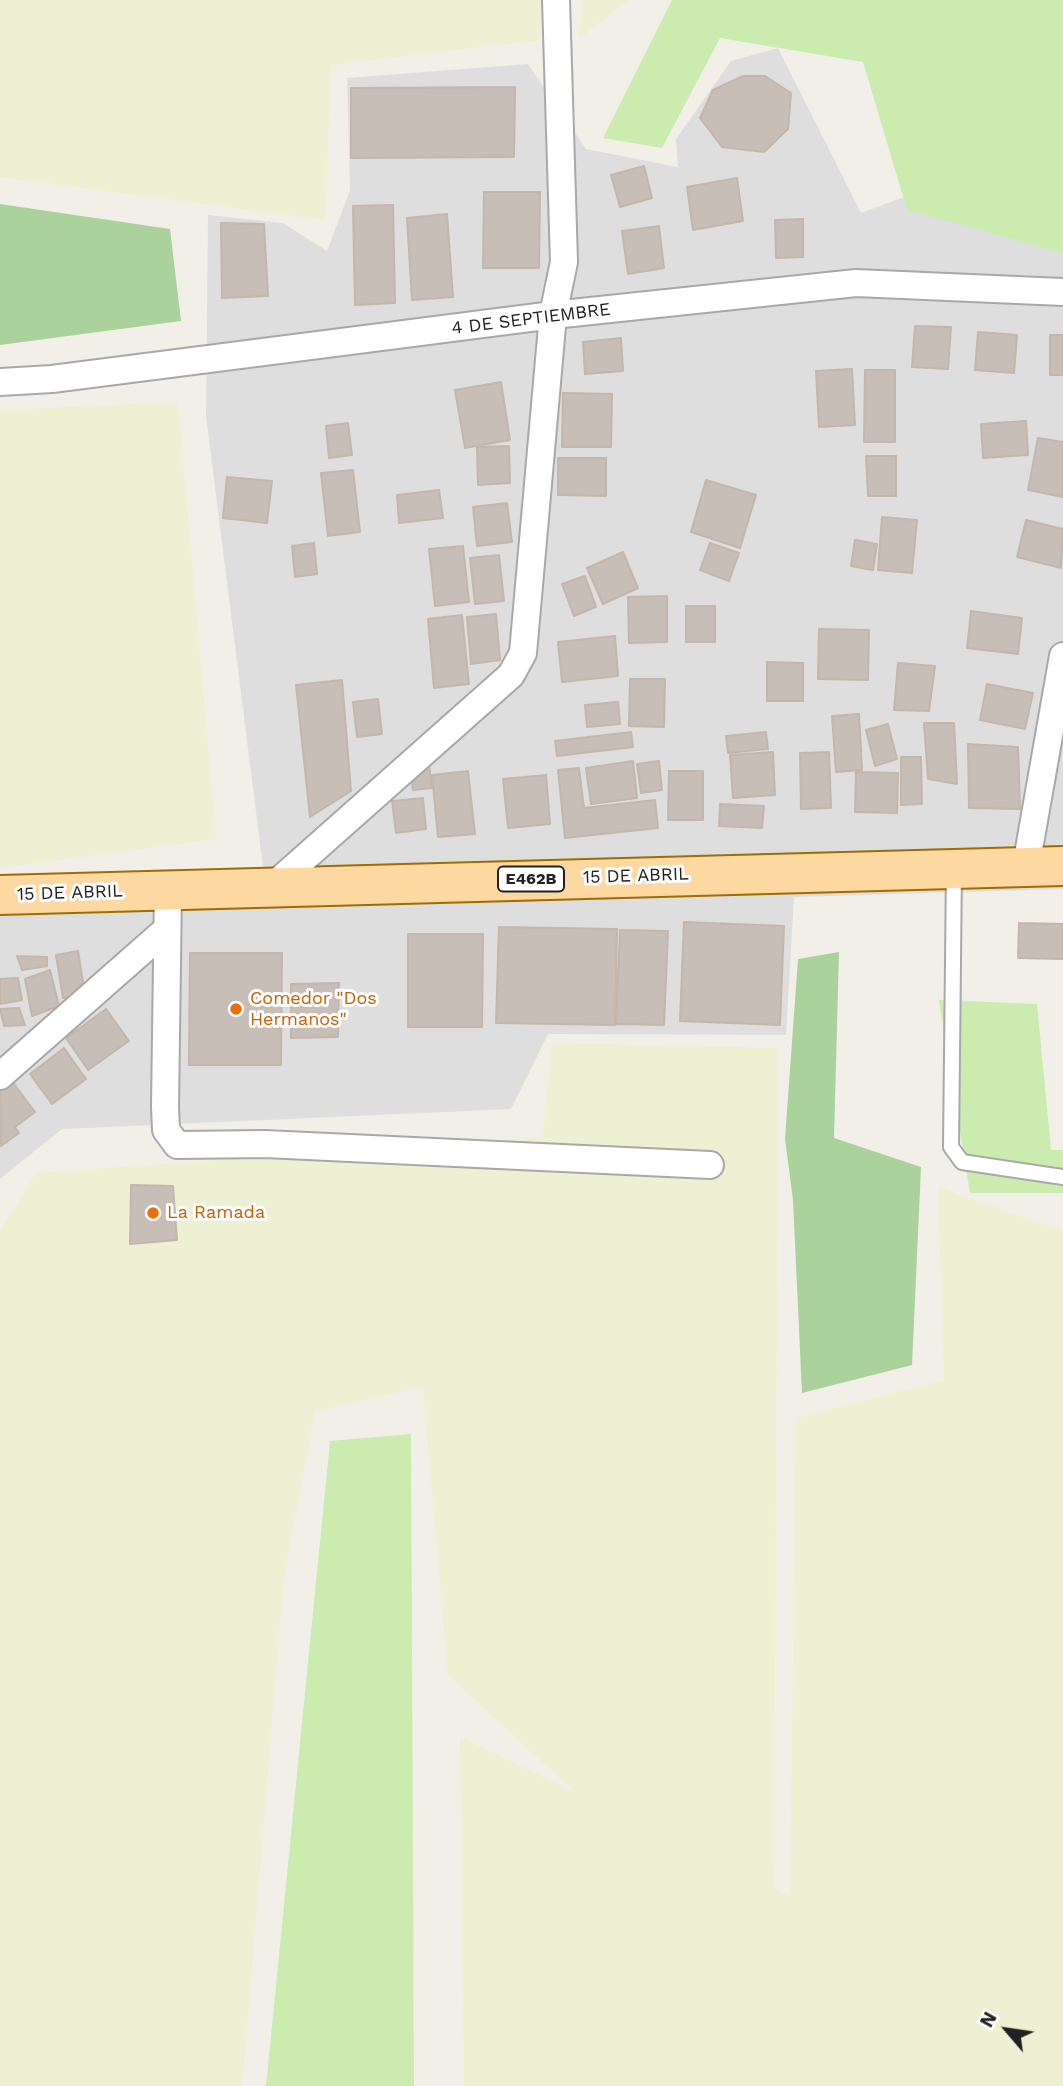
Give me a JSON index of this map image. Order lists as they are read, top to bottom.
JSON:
{
  "streets": {
    "main road": ["15 DE ABRIL", "E462B"],
    "street": ["4 DE SEPTIEMBRE"]
  },
  "places": ["Comedor \"Dos Hermanos\"", "La Ramada"],
  "north": "top left"
}
